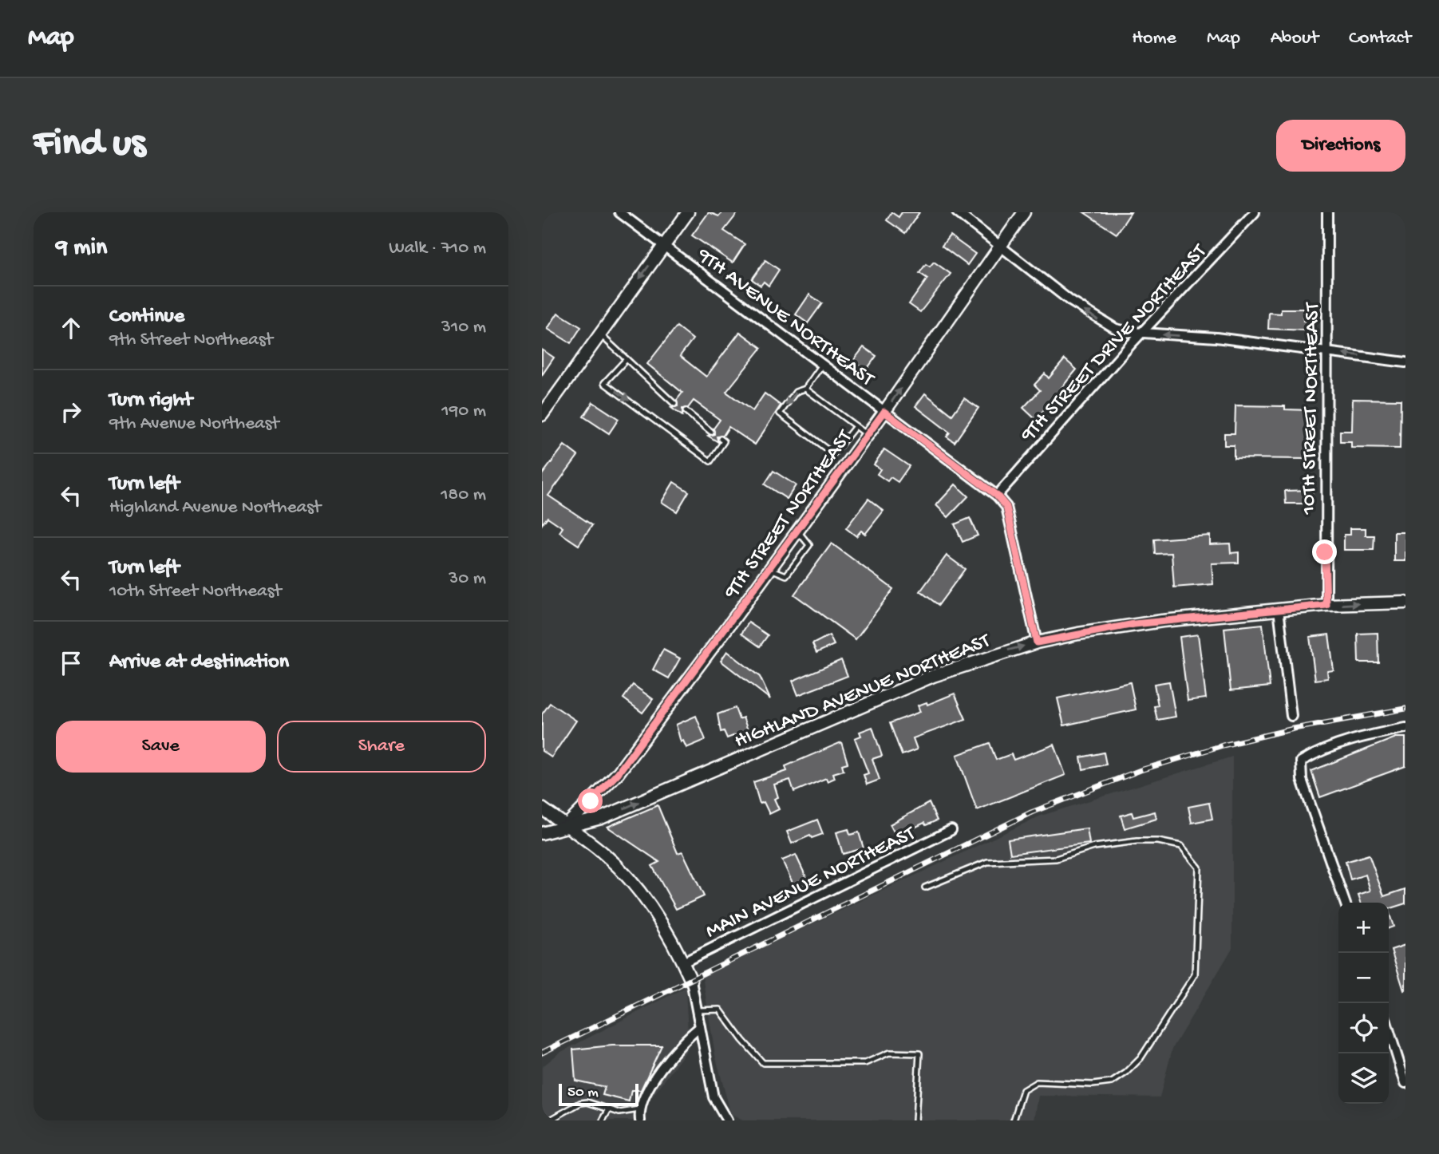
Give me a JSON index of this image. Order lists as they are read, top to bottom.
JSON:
{
  "streets": {
    "main road": ["9TH STREET NORTHEAST", "HIGHLAND AVENUE NORTHEAST"],
    "street": [
      "9TH AVENUE NORTHEAST",
      "9TH STREET DRIVE NORTHEAST",
      "10TH STREET NORTHEAST",
      "MAIN AVENUE NORTHEAST"
    ]
  },
  "crossings": [
    ["9TH AVENUE NORTHEAST", "9TH STREET DRIVE NORTHEAST"],
    ["9TH AVENUE NORTHEAST", "9TH STREET NORTHEAST"],
    ["9TH AVENUE NORTHEAST", "HIGHLAND AVENUE NORTHEAST"],
    ["10TH STREET NORTHEAST", "HIGHLAND AVENUE NORTHEAST"],
    ["9TH STREET NORTHEAST", "HIGHLAND AVENUE NORTHEAST"]
  ],
  "one_way": ["HIGHLAND AVENUE NORTHEAST"],
  "scale_bar": "50 m",
  "page": {
    "header": "Map",
    "nav": [
      "Home",
      "Map",
      "About",
      "Contact"
    ],
    "buttons": [
      "Directions",
      ["Save", "Share"]
    ],
    "title": "Find us",
    "heading": ["9 min", "Walk · 710 m"],
    "list": [
      ["Continue", "9th Street Northeast", "310 m"],
      ["Turn right", "9th Avenue Northeast", "190 m"],
      ["Turn left", "Highland Avenue Northeast", "180 m"],
      ["Turn left", "10th Street Northeast", "30 m"],
      "Arrive at destination"
    ],
    "map_buttons": ["+", "−"],
    "scale": "50 m"
  }
}
